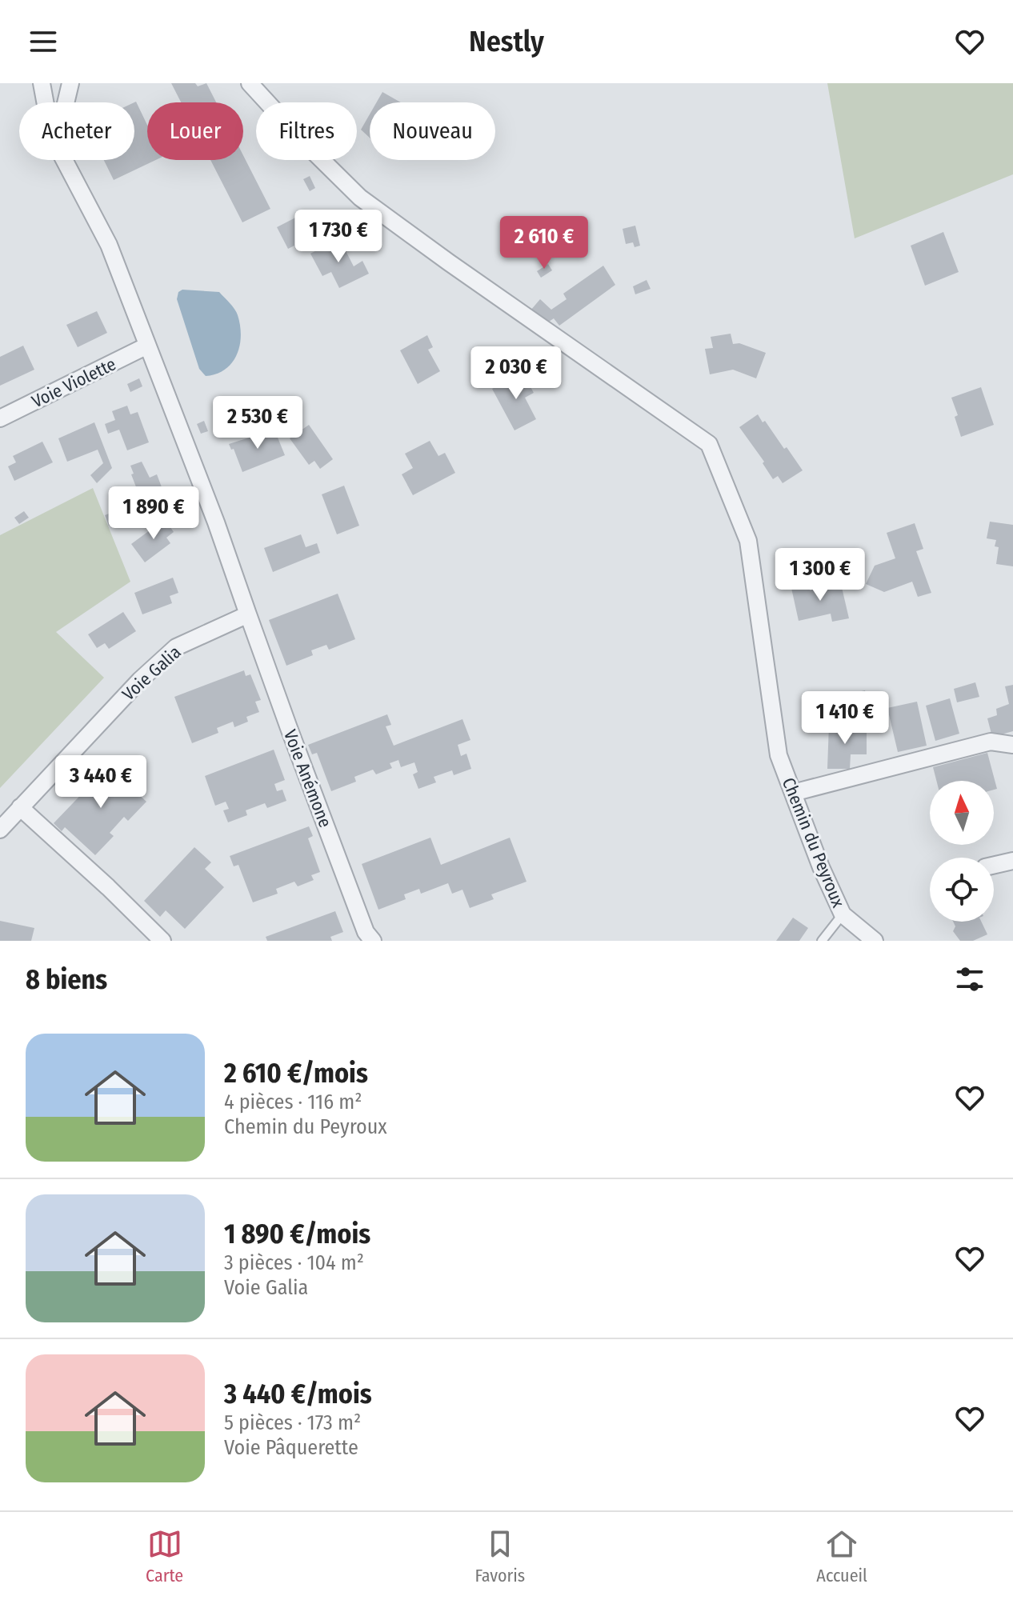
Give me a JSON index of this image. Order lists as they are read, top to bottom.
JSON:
{
  "streets": {
    "street": [
      "Voie Violette",
      "Voie Galia",
      "Voie Anémone",
      "Chemin du Peyroux"
    ]
  },
  "crossings": [
    ["Voie Galia", "Voie Anémone"]
  ],
  "north": "top",
  "page": {
    "header": "Nestly",
    "chip": [
      "Acheter",
      "Louer",
      "Filtres",
      "Nouveau"
    ],
    "price": [
      "1 730 €",
      "2 610 €",
      "2 030 €",
      "2 530 €",
      "1 890 €",
      "1 300 €",
      "1 410 €",
      "3 440 €"
    ],
    "heading": "8 biens",
    "list": [
      {
        "name": "2 610 €/mois",
        "note": "4 pièces · 116 m² · Chemin du Peyroux"
      },
      {
        "name": "1 890 €/mois",
        "note": "3 pièces · 104 m² · Voie Galia"
      },
      {
        "name": "3 440 €/mois",
        "note": "5 pièces · 173 m² · Voie Pâquerette"
      }
    ],
    "tabs": ["Carte", "Favoris", "Accueil"]
  }
}
